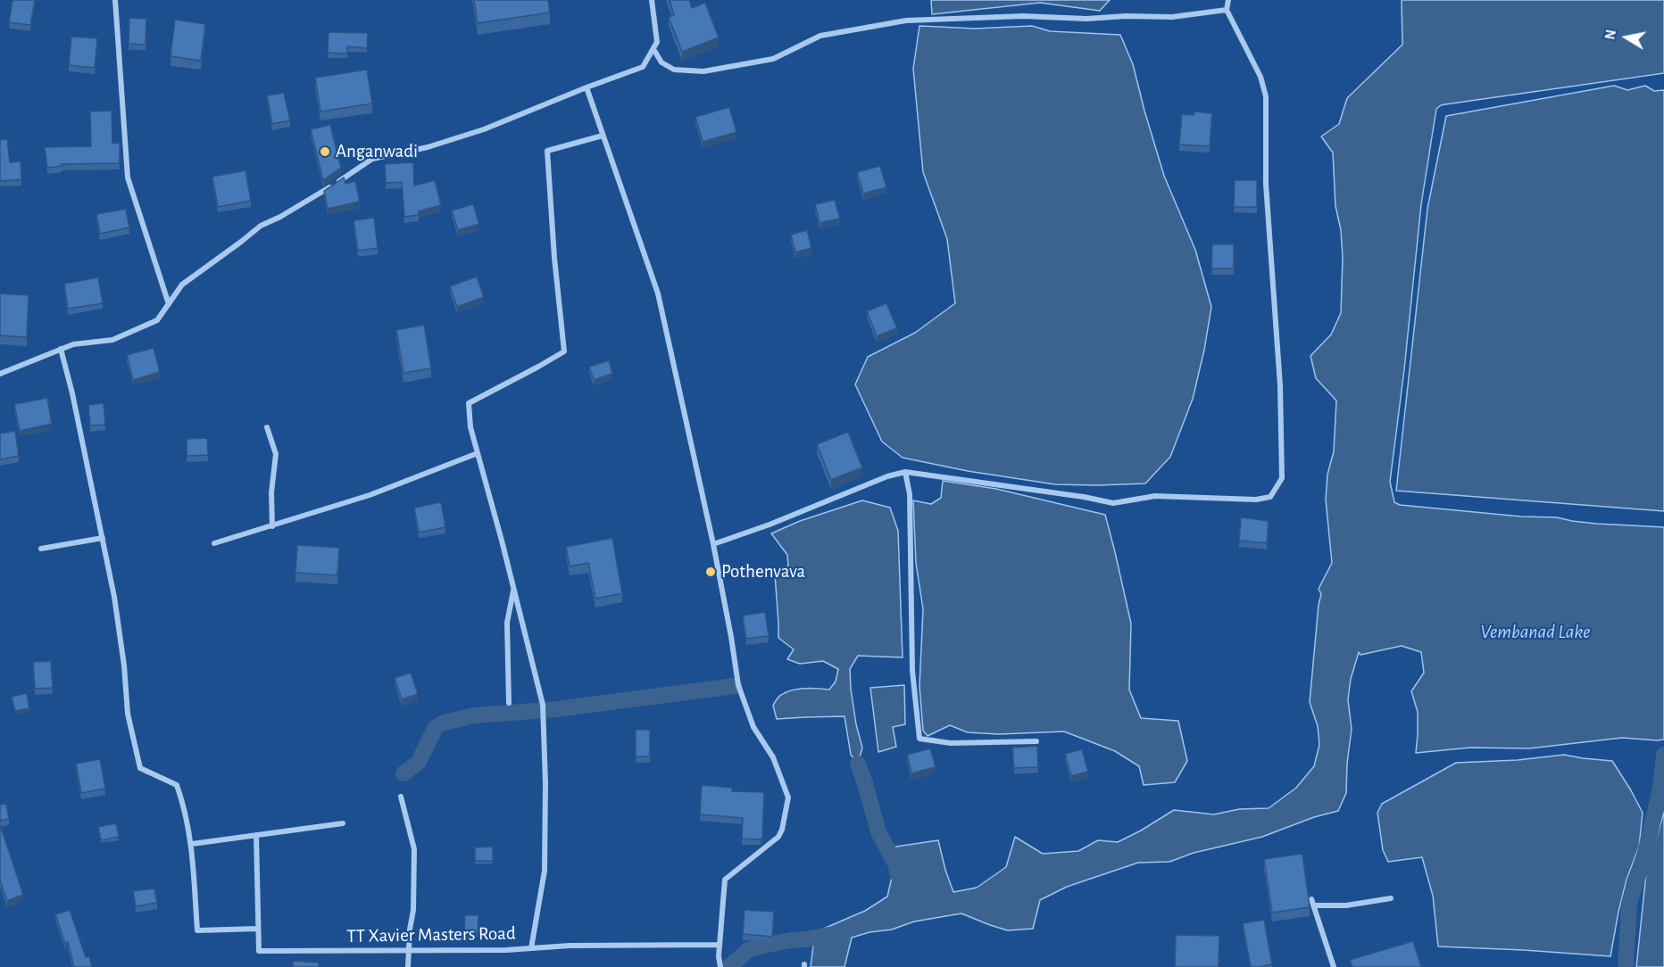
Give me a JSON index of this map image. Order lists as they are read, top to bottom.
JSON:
{
  "streets": {
    "street": ["TT Xavier Masters Road"]
  },
  "water": ["Vembanad Lake"],
  "places": ["Anganwadi", "Pothenvava"],
  "north": "left"
}
